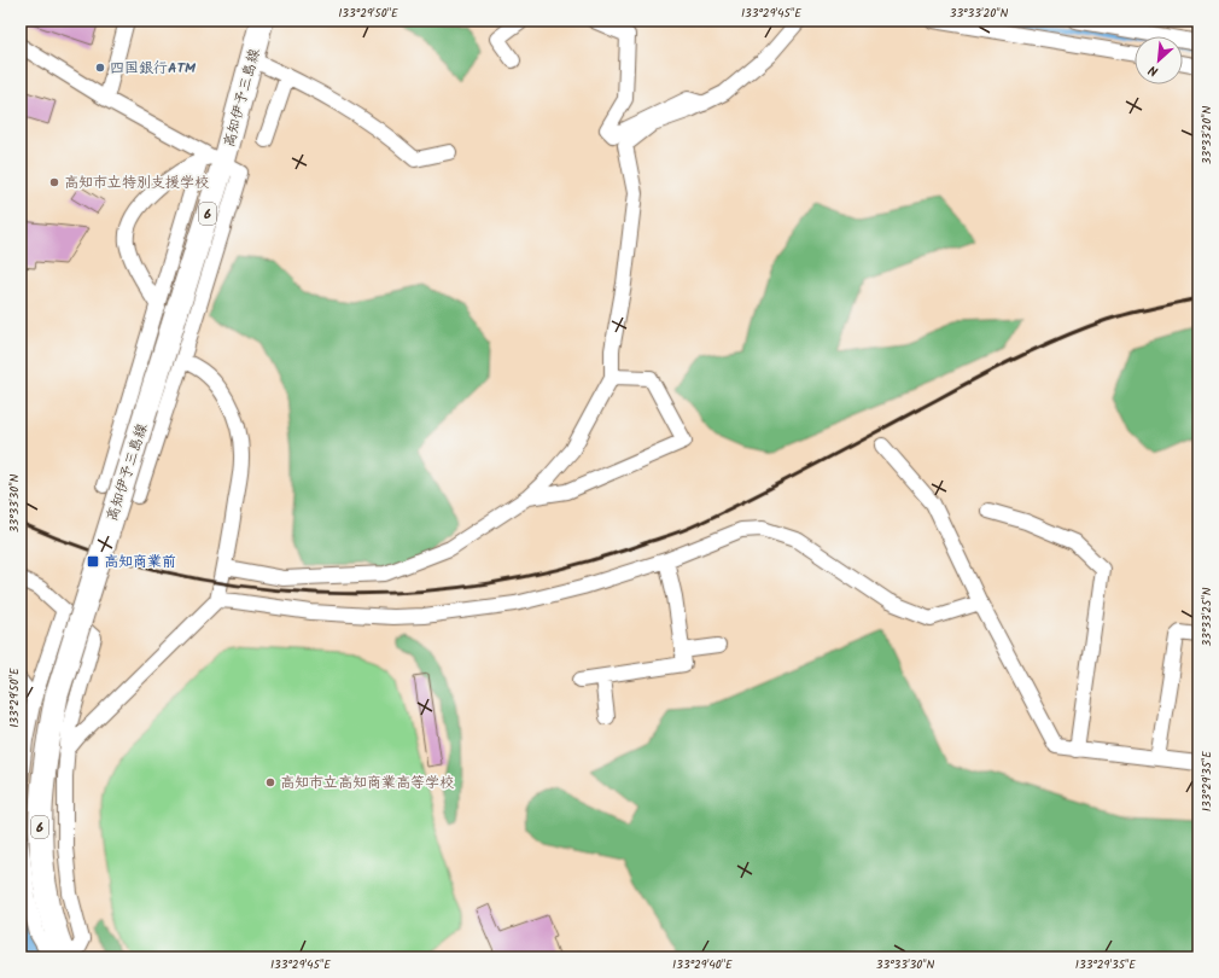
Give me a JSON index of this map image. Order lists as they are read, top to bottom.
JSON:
{
  "streets": {
    "main road": ["高知伊予三島線", "6"]
  },
  "places": {
    "other": ["四国銀行ATM", "高知市立特別支援学校", "高知市立高知商業高等学校"],
    "transit": ["高知商業前"]
  },
  "north": "bottom left",
  "coordinates": [
    "133°29'50\"E",
    "133°29'45\"E",
    "33°33'20\"N",
    "33°33'30\"N",
    "33°33'25\"N",
    "133°29'35\"E",
    "133°29'40\"E"
  ]
}
